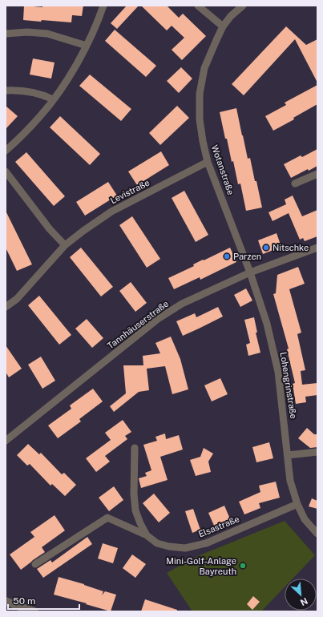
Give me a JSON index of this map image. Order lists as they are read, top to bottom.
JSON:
{
  "streets": {
    "street": [
      "Wotanstraße",
      "Levistraße",
      "Tannhäuserstraße",
      "Lohengrinstraße",
      "Elsastraße"
    ]
  },
  "crossings": [
    ["Wotanstraße", "Levistraße"],
    ["Wotanstraße", "Tannhäuserstraße"],
    ["Wotanstraße", "Lohengrinstraße"],
    ["Tannhäuserstraße", "Lohengrinstraße"],
    ["Lohengrinstraße", "Elsastraße"]
  ],
  "places": ["Nitschke", "Parzen", "Mini-Golf-Anlage Bayreuth"],
  "scale_bar": "50 m",
  "north": "bottom right"
}
